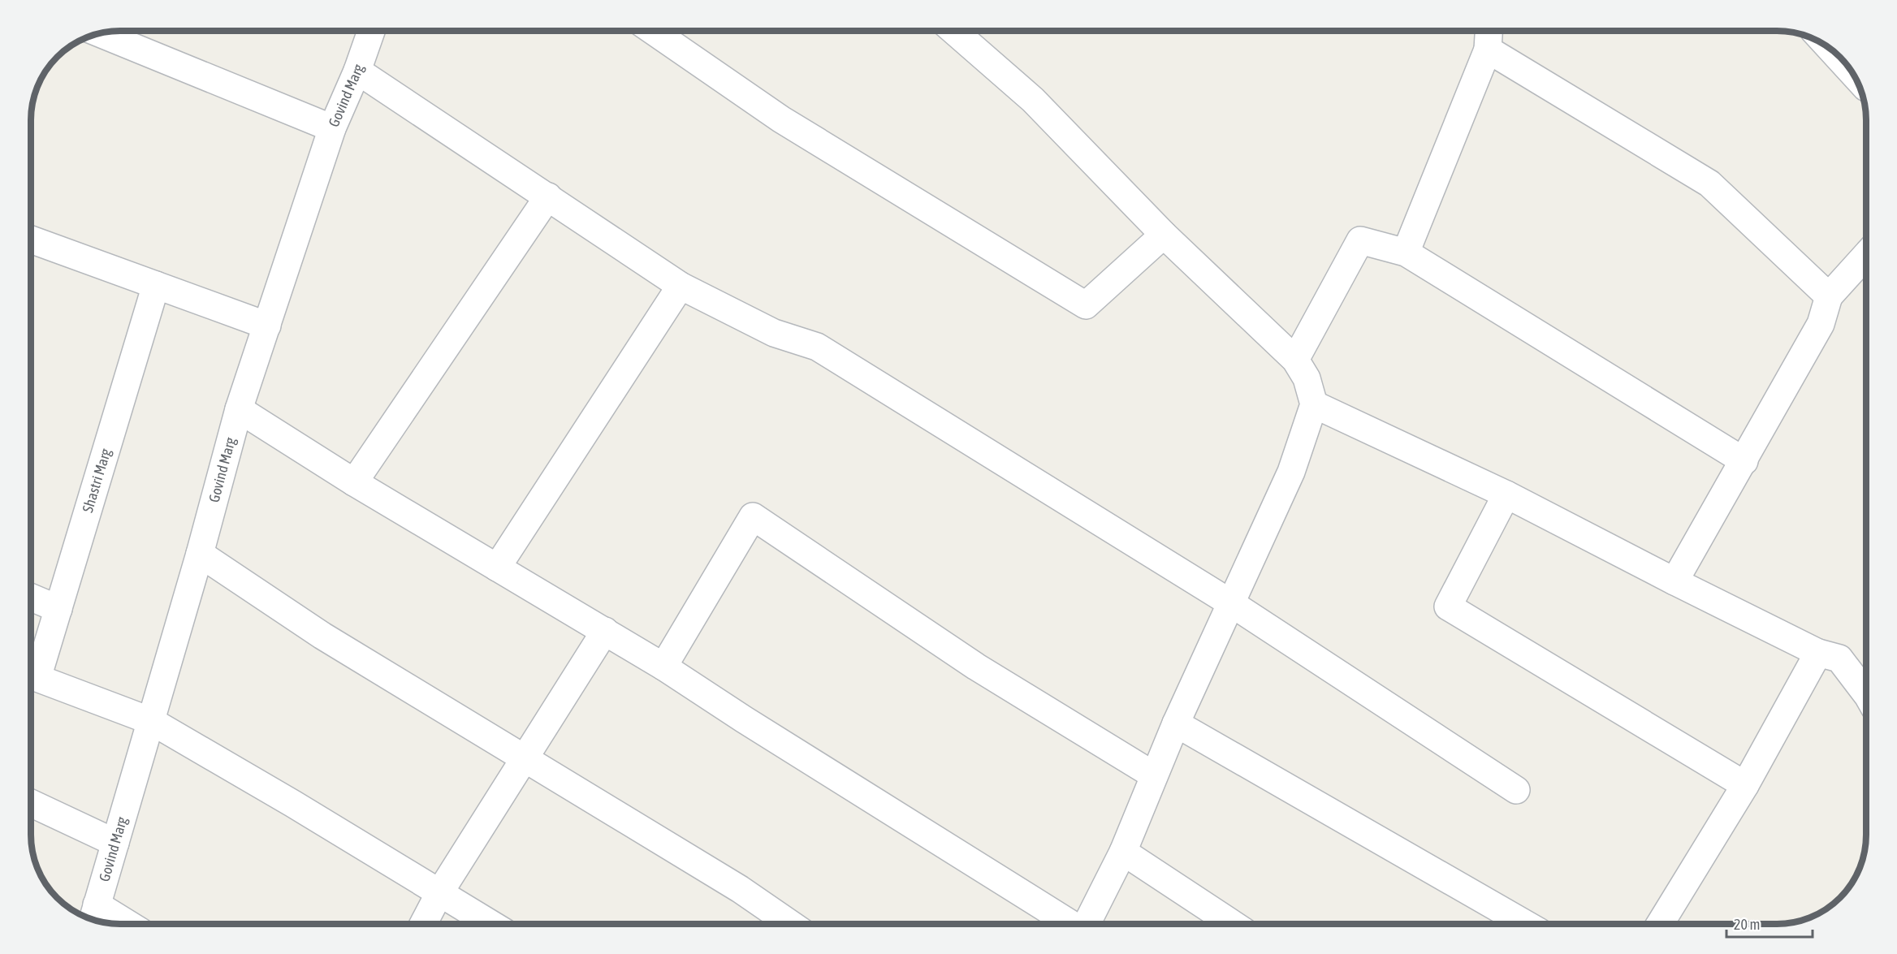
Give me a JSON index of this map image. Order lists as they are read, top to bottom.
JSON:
{
  "streets": {
    "street": ["Govind Marg", "Shastri Marg"]
  },
  "scale_bar": "20 m"
}
